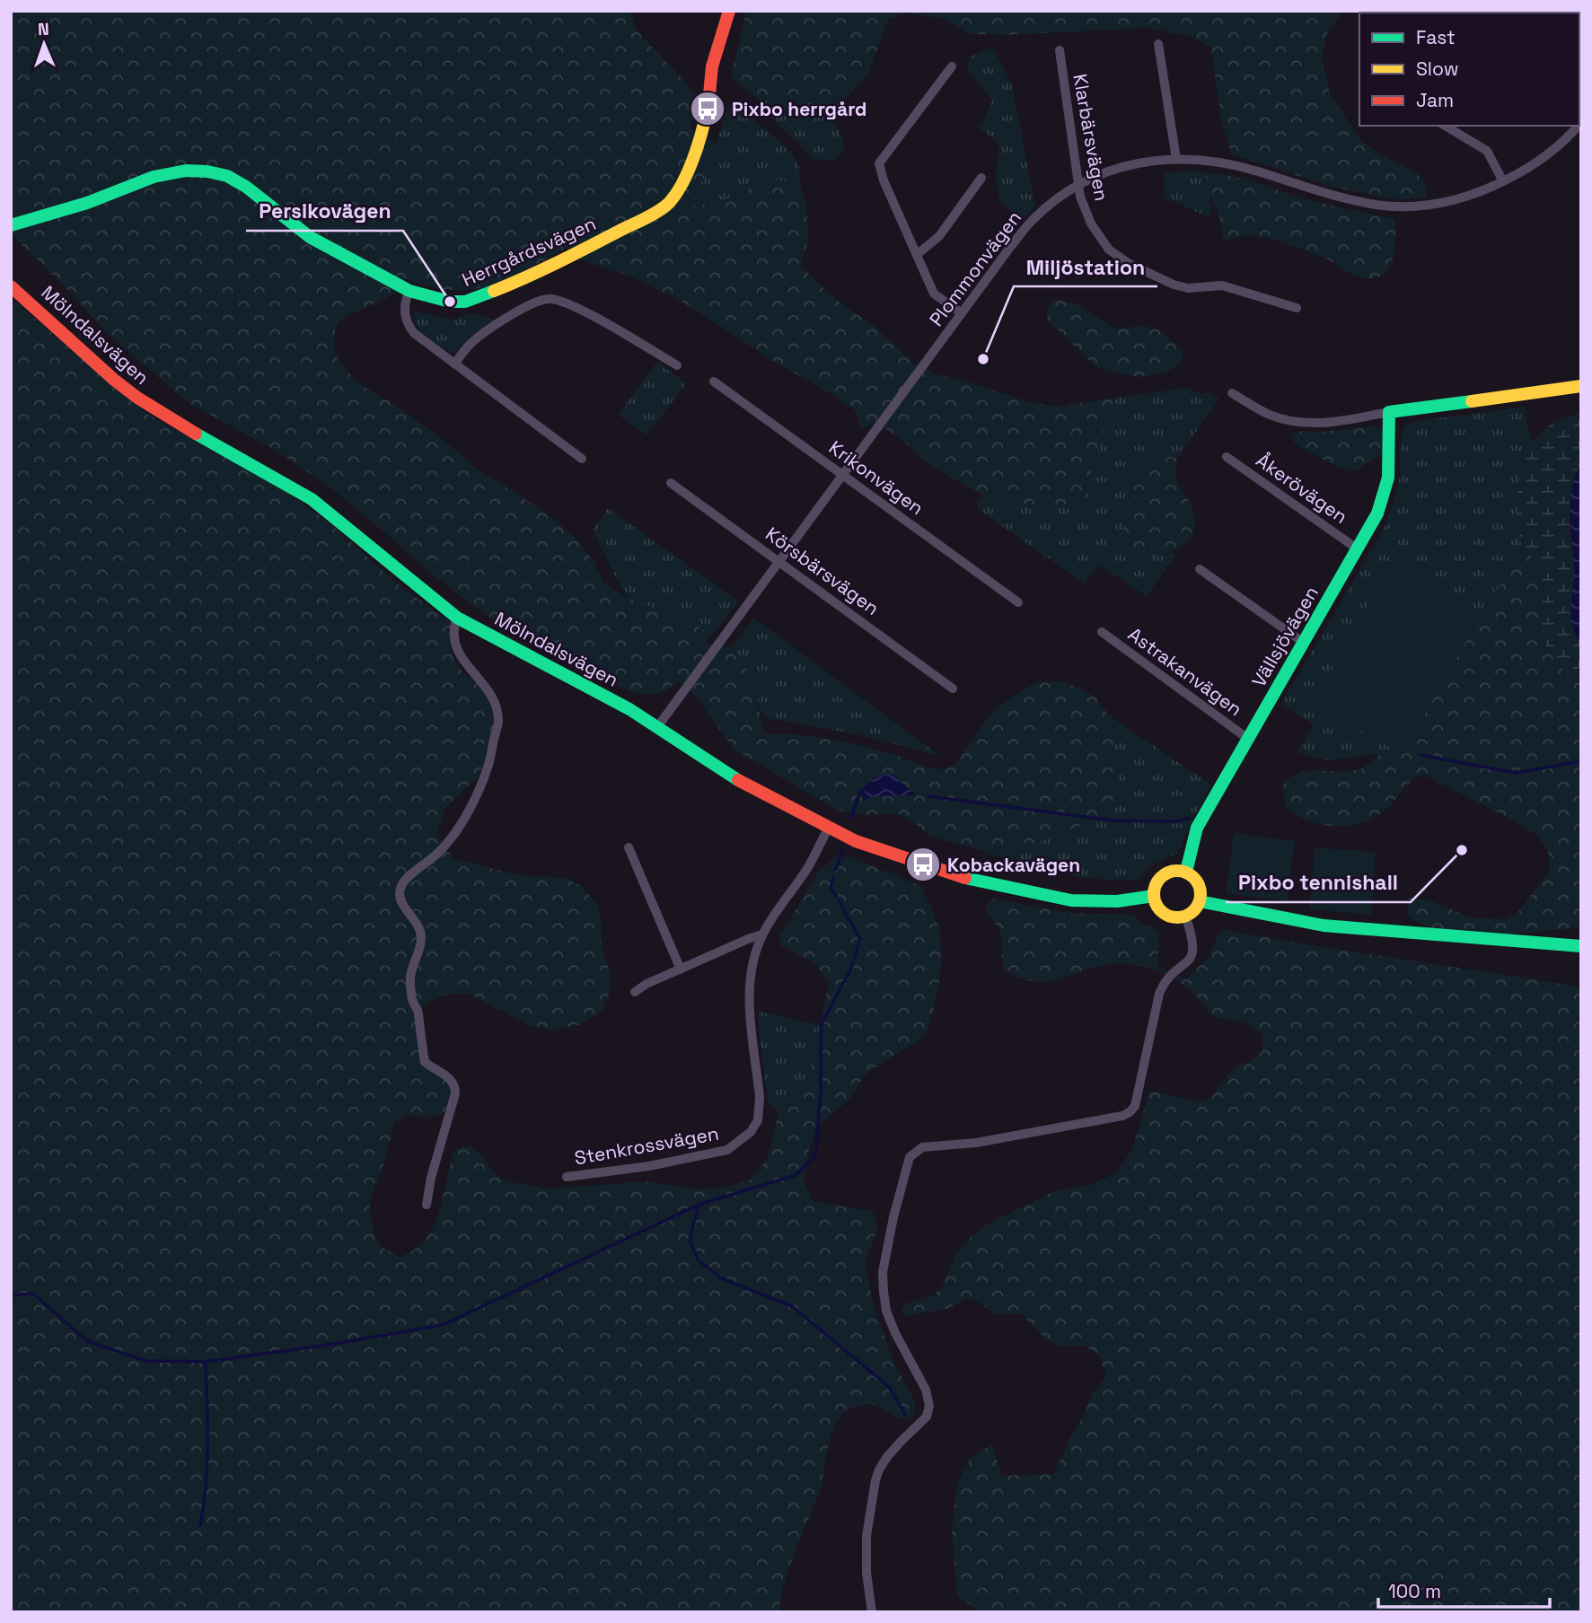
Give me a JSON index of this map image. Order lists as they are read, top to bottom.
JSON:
{
  "streets": {
    "street": [
      "Klarbärsvägen",
      "Herrgårdsvägen",
      "Plommonvägen",
      "Mölndalsvägen",
      "Krikonvägen",
      "Åkerövägen",
      "Körsbärsvägen",
      "Vällsjövägen",
      "Astrakanvägen",
      "Stenkrossvägen"
    ]
  },
  "crossings": [
    ["Klarbärsvägen", "Plommonvägen"],
    ["Plommonvägen", "Mölndalsvägen"],
    ["Plommonvägen", "Krikonvägen"],
    ["Plommonvägen", "Körsbärsvägen"],
    ["Mölndalsvägen", "Vällsjövägen"],
    ["Mölndalsvägen", "Stenkrossvägen"],
    ["Åkerövägen", "Vällsjövägen"],
    ["Vällsjövägen", "Astrakanvägen"]
  ],
  "places": {
    "bus stop": ["Pixbo herrgård", "Kobackavägen"],
    "other": ["Persikovägen", "Miljöstation", "Pixbo tennishall"]
  },
  "legend": ["Fast", "Slow", "Jam"],
  "scale_bar": "100 m",
  "north": "top"
}
